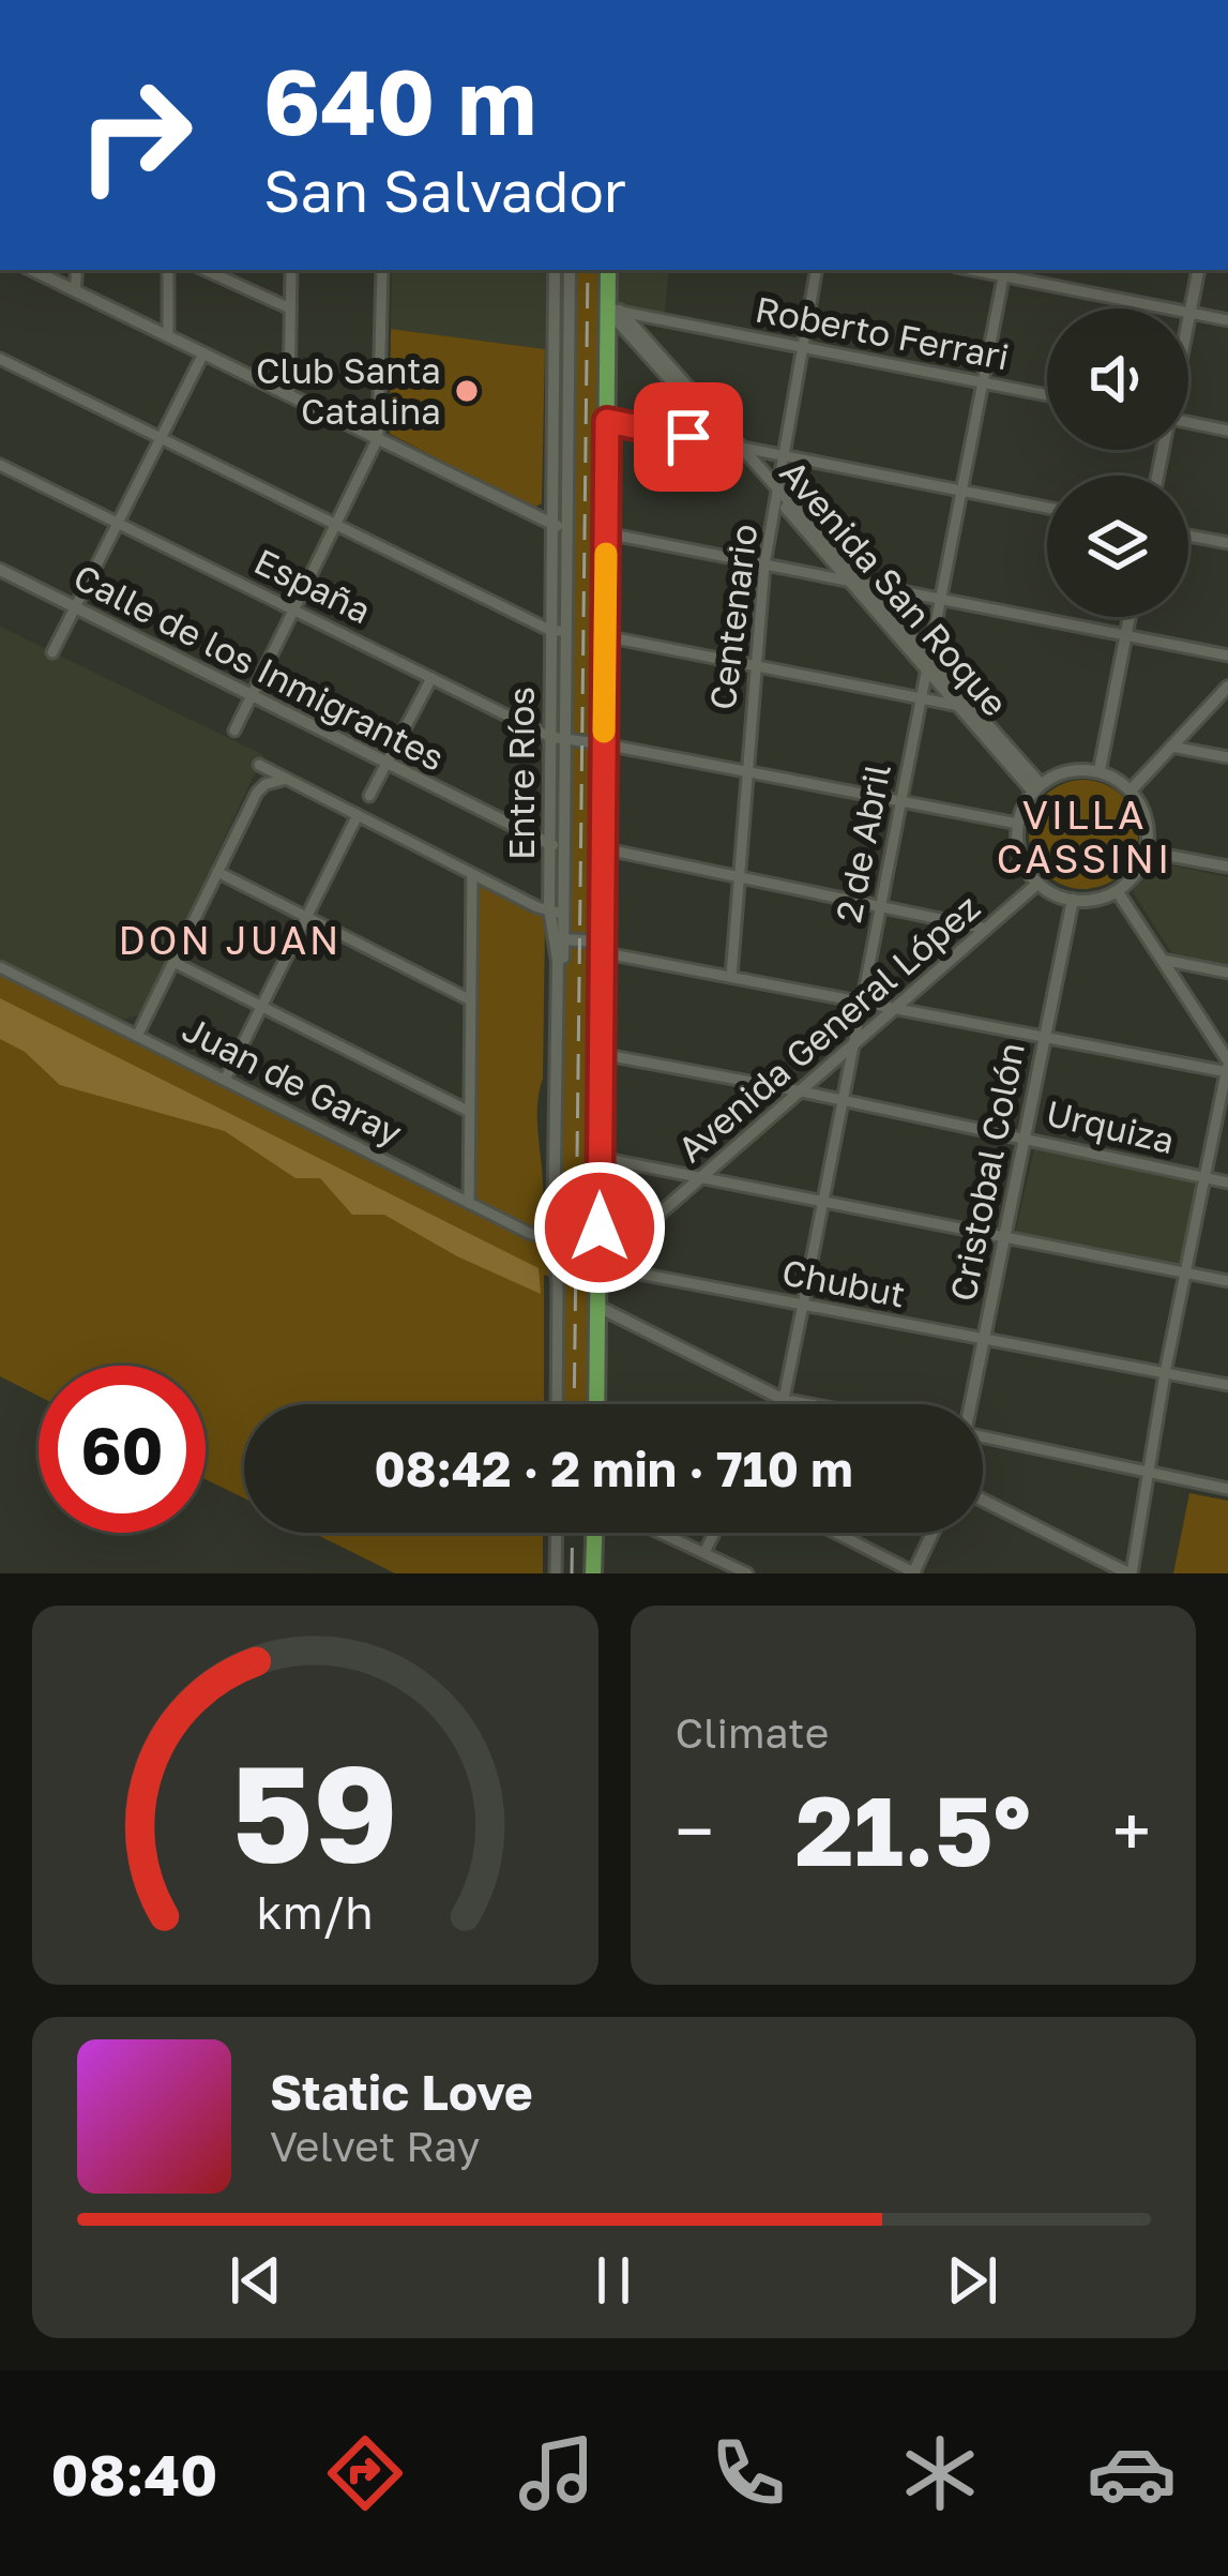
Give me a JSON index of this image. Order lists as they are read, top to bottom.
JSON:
{
  "streets": {
    "street": [
      "Roberto Ferrari",
      "España",
      "Avenida San Roque",
      "Centenario",
      "Calle de los Inmigrantes",
      "Entre Ríos",
      "2 de Abril",
      "Avenida General López",
      "Juan de Garay",
      "Urquiza",
      "Cristobal Colón",
      "Chubut"
    ]
  },
  "crossings": [
    ["Roberto Ferrari", "Avenida San Roque"],
    ["Roberto Ferrari", "Centenario"],
    ["Roberto Ferrari", "2 de Abril"],
    ["España", "Avenida San Roque"],
    ["España", "Centenario"],
    ["España", "Entre Ríos"],
    ["España", "2 de Abril"],
    ["España", "Avenida General López"],
    ["España", "Cristobal Colón"],
    ["Avenida San Roque", "Centenario"],
    ["Avenida San Roque", "2 de Abril"],
    ["Avenida San Roque", "Avenida General López"],
    ["Avenida San Roque", "Cristobal Colón"],
    ["Calle de los Inmigrantes", "Entre Ríos"],
    ["Entre Ríos", "Juan de Garay"],
    ["2 de Abril", "Avenida General López"],
    ["2 de Abril", "Urquiza"],
    ["2 de Abril", "Chubut"],
    ["Avenida General López", "Urquiza"],
    ["Avenida General López", "Cristobal Colón"],
    ["Avenida General López", "Chubut"],
    ["Urquiza", "Cristobal Colón"],
    ["Cristobal Colón", "Chubut"]
  ],
  "districts": ["VILLA CASSINI", "DON JUAN"],
  "places": ["Club Santa Catalina"],
  "page": {
    "turn": ["640 m", "San Salvador"],
    "limit": "60",
    "trip": "08:42 · 2 min · 710 m",
    "tile": "Climate",
    "heat": ["−", "21.5°", "+"],
    "song": ["Static Love", "Velvet Ray"],
    "tabs": "08:40",
    "gauge": ["59", "km/h"]
  }
}
